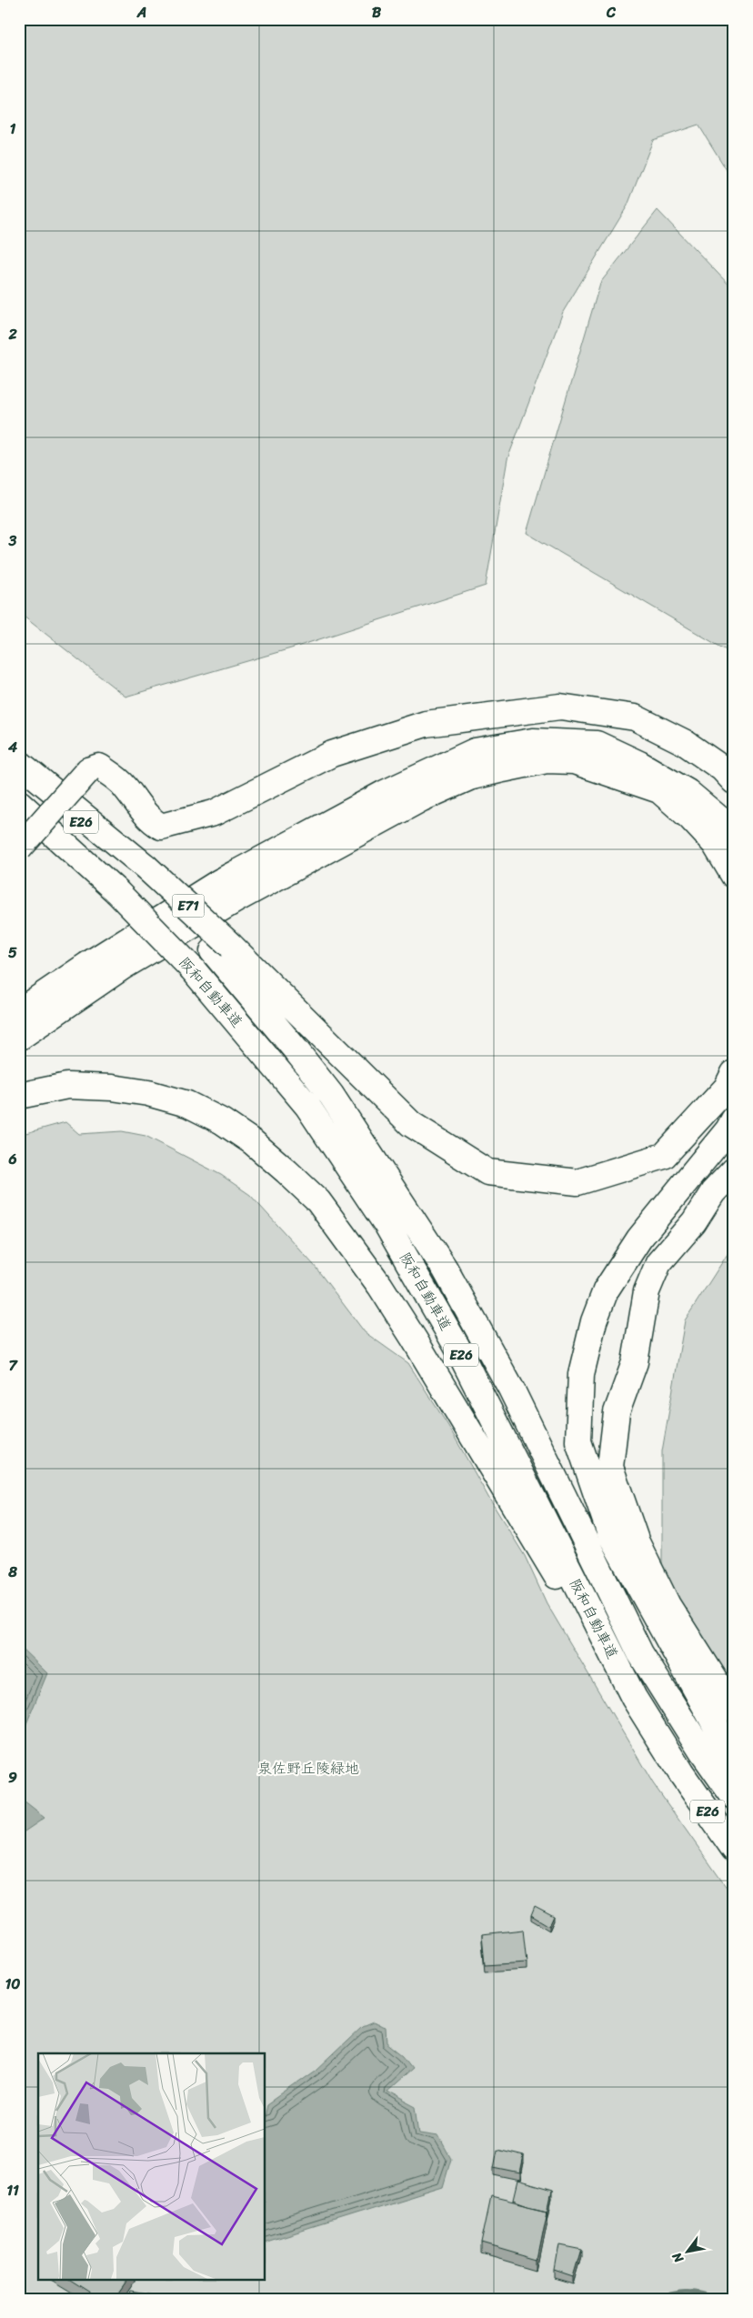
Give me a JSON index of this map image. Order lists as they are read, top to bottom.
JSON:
{
  "streets": {
    "main road": ["E26", "阪和自動車道"]
  },
  "parks": ["泉佐野丘陵緑地"],
  "north": "bottom left",
  "grid": {
    "columns": ["A", "B", "C"],
    "rows": [
      "1",
      "2",
      "3",
      "4",
      "5",
      "6",
      "7",
      "8",
      "9",
      "10",
      "11"
    ]
  }
}
